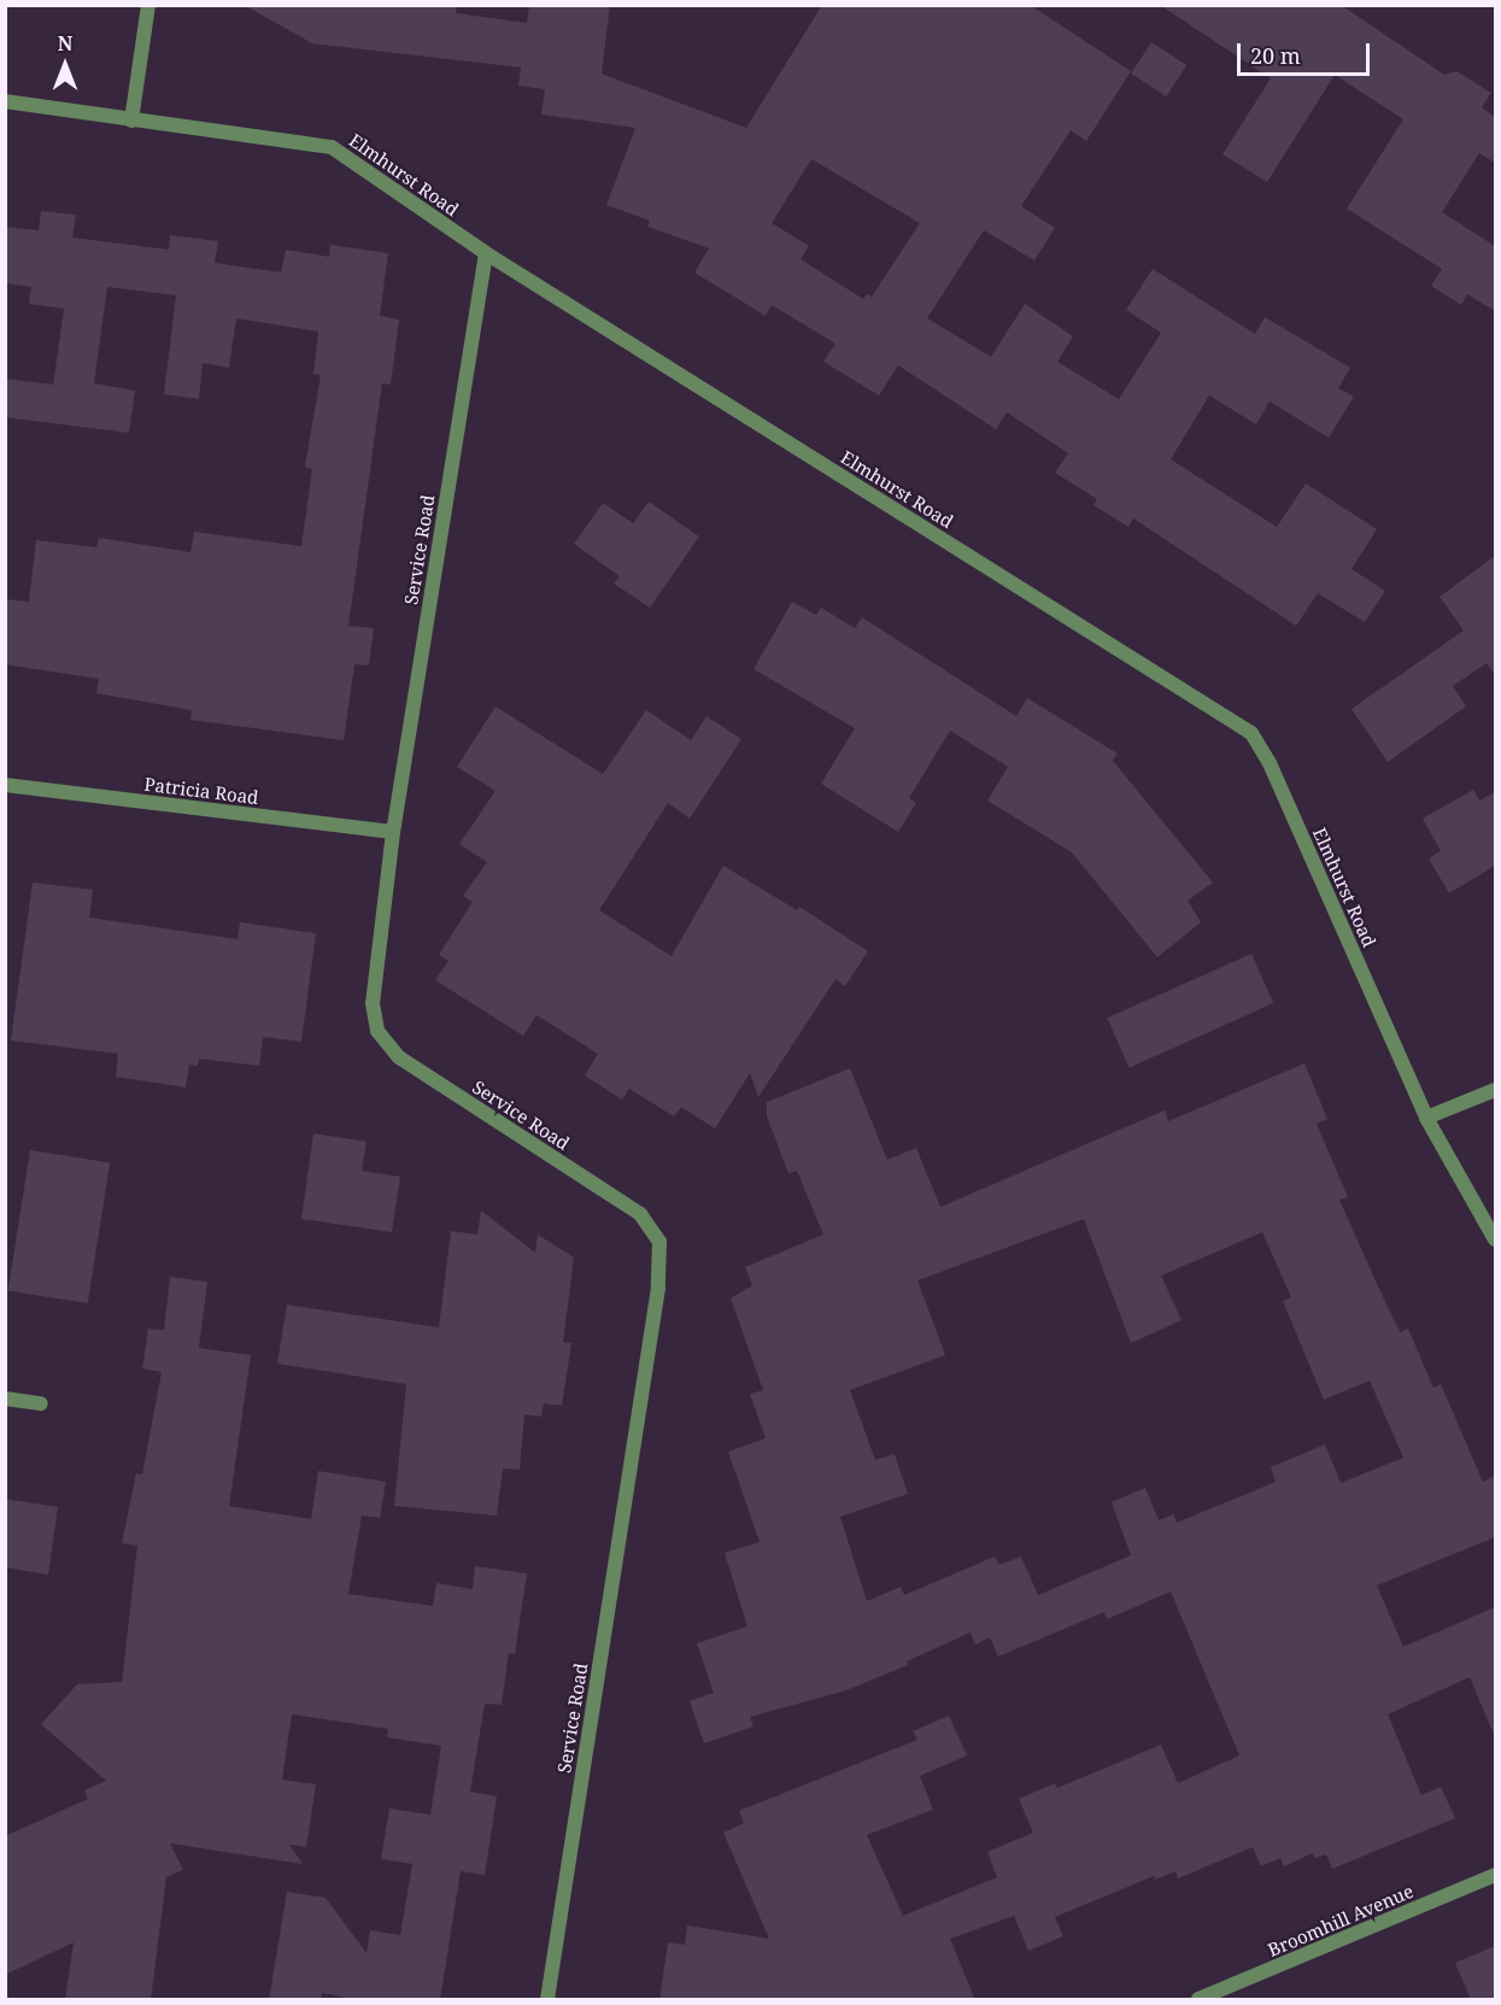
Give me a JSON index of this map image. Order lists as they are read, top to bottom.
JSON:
{
  "streets": {
    "street": [
      "Elmhurst Road",
      "Service Road",
      "Patricia Road",
      "Broomhill Avenue"
    ]
  },
  "crossings": [
    ["Elmhurst Road", "Service Road"],
    ["Service Road", "Patricia Road"]
  ],
  "scale_bar": "20 m",
  "north": "top"
}
